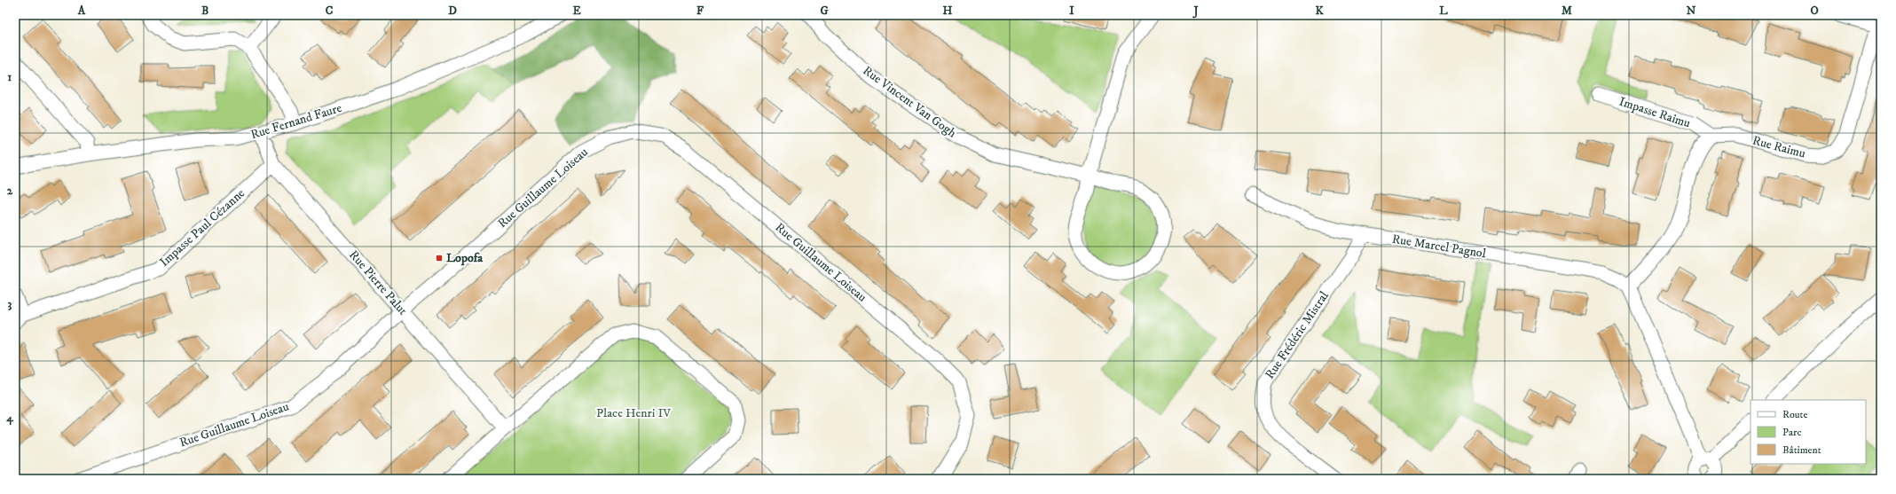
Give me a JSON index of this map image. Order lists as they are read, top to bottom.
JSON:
{
  "streets": {
    "street": [
      "Rue Vincent Van Gogh",
      "Impasse Raimu",
      "Rue Fernand Faure",
      "Rue Raimu",
      "Rue Guillaume Loiseau",
      "Impasse Paul Cézanne",
      "Rue Marcel Pagnol",
      "Rue Pierre Palut",
      "Rue Frédéric Mistral"
    ]
  },
  "crossings": [
    ["Impasse Raimu", "Rue Raimu"],
    ["Rue Fernand Faure", "Rue Pierre Palut"],
    ["Rue Guillaume Loiseau", "Rue Pierre Palut"],
    ["Impasse Paul Cézanne", "Rue Pierre Palut"],
    ["Rue Marcel Pagnol", "Rue Frédéric Mistral"]
  ],
  "parks": ["Place Henri IV"],
  "places": {
    "transit": ["Lopofa"]
  },
  "legend": ["Route", "Parc", "Bâtiment"],
  "grid": {
    "columns": [
      "A",
      "B",
      "C",
      "D",
      "E",
      "F",
      "G",
      "H",
      "I",
      "J",
      "K",
      "L",
      "M",
      "N",
      "O"
    ],
    "rows": [
      "1",
      "2",
      "3",
      "4"
    ]
  }
}
